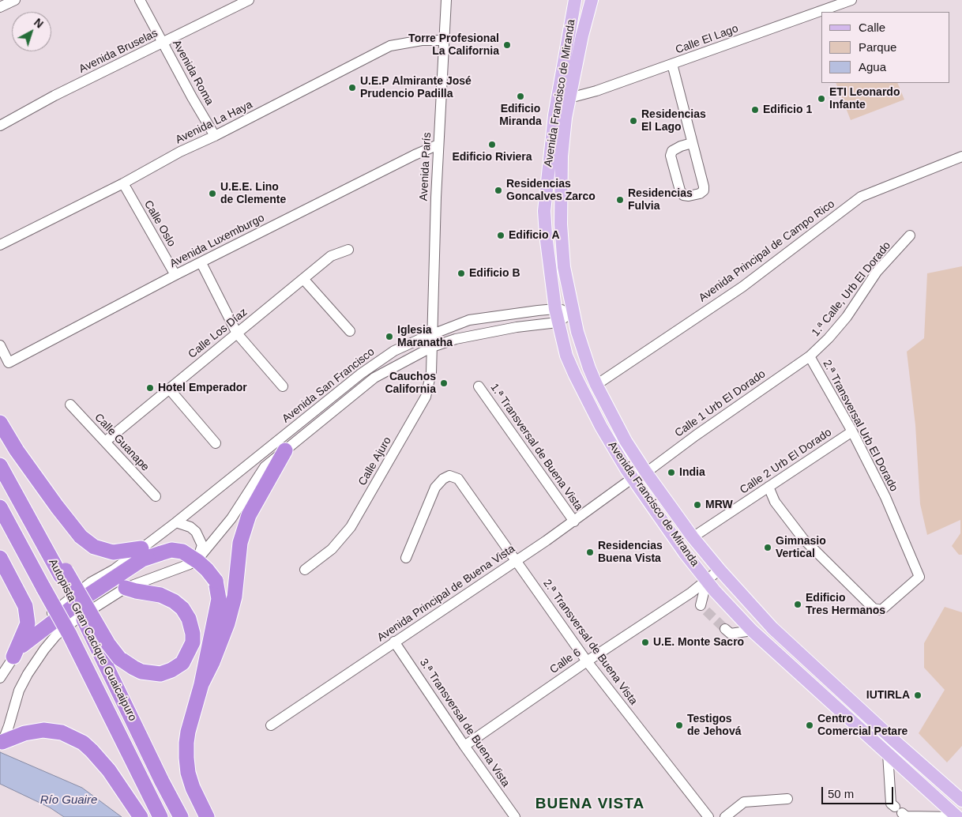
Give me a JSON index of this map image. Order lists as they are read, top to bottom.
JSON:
{
  "streets": {
    "highway": ["Autopista Gran Cacique Guaicaipuro"],
    "main road": ["Avenida Francisco de Miranda"],
    "street": [
      "Calle El Lago",
      "Avenida Bruselas",
      "Avenida Roma",
      "Avenida La Haya",
      "Avenida París",
      "Calle Oslo",
      "Avenida Luxemburgo",
      "Avenida Principal de Campo Rico",
      "1.ª Calle, Urb El Dorado",
      "Calle Los Díaz",
      "Avenida San Francisco",
      "Calle 1 Urb El Dorado",
      "2.ª Transversal Urb El Dorado",
      "Calle Guanape",
      "1.ª Transversal de Buena Vista",
      "Calle Ajuro",
      "Calle 2 Urb El Dorado",
      "Avenida Principal de Buena Vista",
      "2.ª Transversal de Buena Vista",
      "Calle 6",
      "3.ª Transversal de Buena Vista"
    ]
  },
  "crossings": [
    ["Calle El Lago", "Avenida Francisco de Miranda"],
    ["Avenida Bruselas", "Avenida Roma"],
    ["Avenida Roma", "Avenida La Haya"],
    ["Avenida Francisco de Miranda", "Avenida Principal de Campo Rico"],
    ["Avenida Francisco de Miranda", "Avenida San Francisco"],
    ["Avenida Francisco de Miranda", "Calle 1 Urb El Dorado"],
    ["Avenida Francisco de Miranda", "Calle 2 Urb El Dorado"],
    ["Avenida Francisco de Miranda", "Avenida Principal de Buena Vista"],
    ["Avenida Francisco de Miranda", "Calle 6"],
    ["Avenida La Haya", "Avenida París"],
    ["Avenida La Haya", "Calle Oslo"],
    ["Avenida París", "Avenida Luxemburgo"],
    ["Avenida París", "Avenida San Francisco"],
    ["Avenida París", "Calle Ajuro"],
    ["Calle Oslo", "Avenida Luxemburgo"],
    ["1.ª Calle, Urb El Dorado", "Calle 1 Urb El Dorado"],
    ["1.ª Calle, Urb El Dorado", "2.ª Transversal Urb El Dorado"],
    ["Calle Los Díaz", "Calle Guanape"],
    ["Avenida San Francisco", "Calle Ajuro"],
    ["Calle 1 Urb El Dorado", "2.ª Transversal Urb El Dorado"],
    ["2.ª Transversal Urb El Dorado", "Calle 2 Urb El Dorado"],
    ["1.ª Transversal de Buena Vista", "Avenida Principal de Buena Vista"],
    ["Avenida Principal de Buena Vista", "2.ª Transversal de Buena Vista"],
    ["Avenida Principal de Buena Vista", "3.ª Transversal de Buena Vista"],
    ["2.ª Transversal de Buena Vista", "Calle 6"],
    ["Calle 6", "3.ª Transversal de Buena Vista"]
  ],
  "districts": ["BUENA VISTA"],
  "water": ["Río Guaire"],
  "places": [
    "Torre Profesional La California",
    "U.E.P Almirante José Prudencio Padilla",
    "Edificio Miranda",
    "ETI Leonardo Infante",
    "Edificio 1",
    "Residencias El Lago",
    "Edificio Riviera",
    "Residencias Goncalves Zarco",
    "U.E.E. Lino de Clemente",
    "Residencias Fulvia",
    "Edificio A",
    "Edificio B",
    "Iglesia Maranatha",
    "Cauchos California",
    "Hotel Emperador",
    "India",
    "MRW",
    "Gimnasio Vertical",
    "Residencias Buena Vista",
    "Edificio Tres Hermanos",
    "U.E. Monte Sacro",
    "IUTIRLA",
    "Testigos de Jehová",
    "Centro Comercial Petare"
  ],
  "legend": ["Calle", "Parque", "Agua"],
  "scale_bar": "50 m",
  "north": "top right"
}
